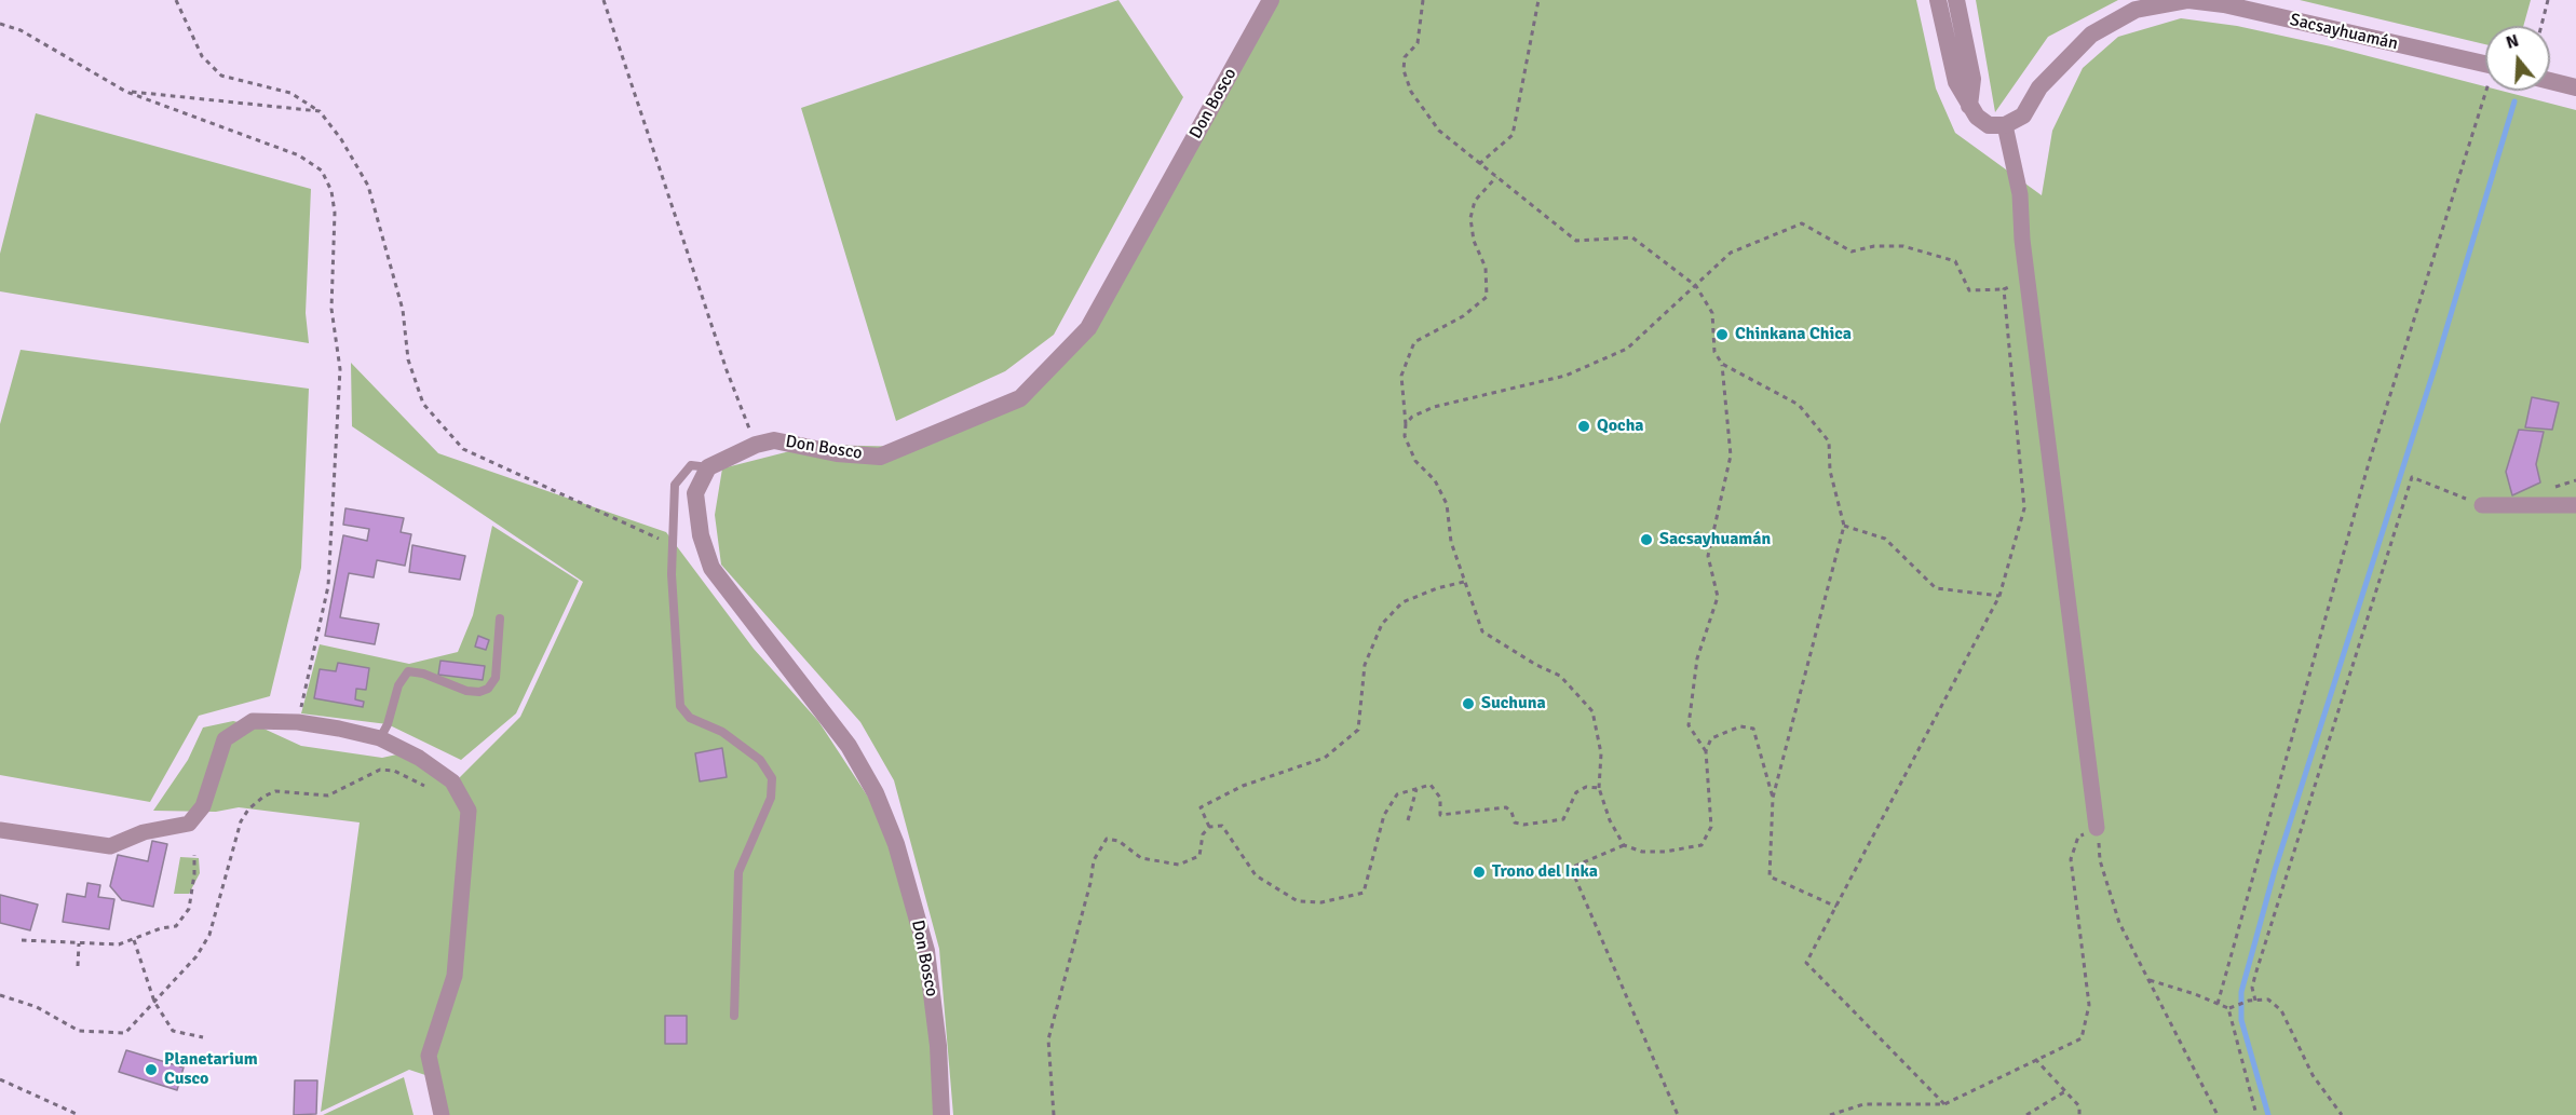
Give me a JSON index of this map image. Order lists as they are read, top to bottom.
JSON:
{
  "streets": {
    "street": ["Sacsayhuamán", "Don Bosco"]
  },
  "places": [
    "Chinkana Chica",
    "Qocha",
    "Sacsayhuamán",
    "Suchuna",
    "Trono del Inka",
    "Planetarium Cusco"
  ],
  "north": "top"
}
